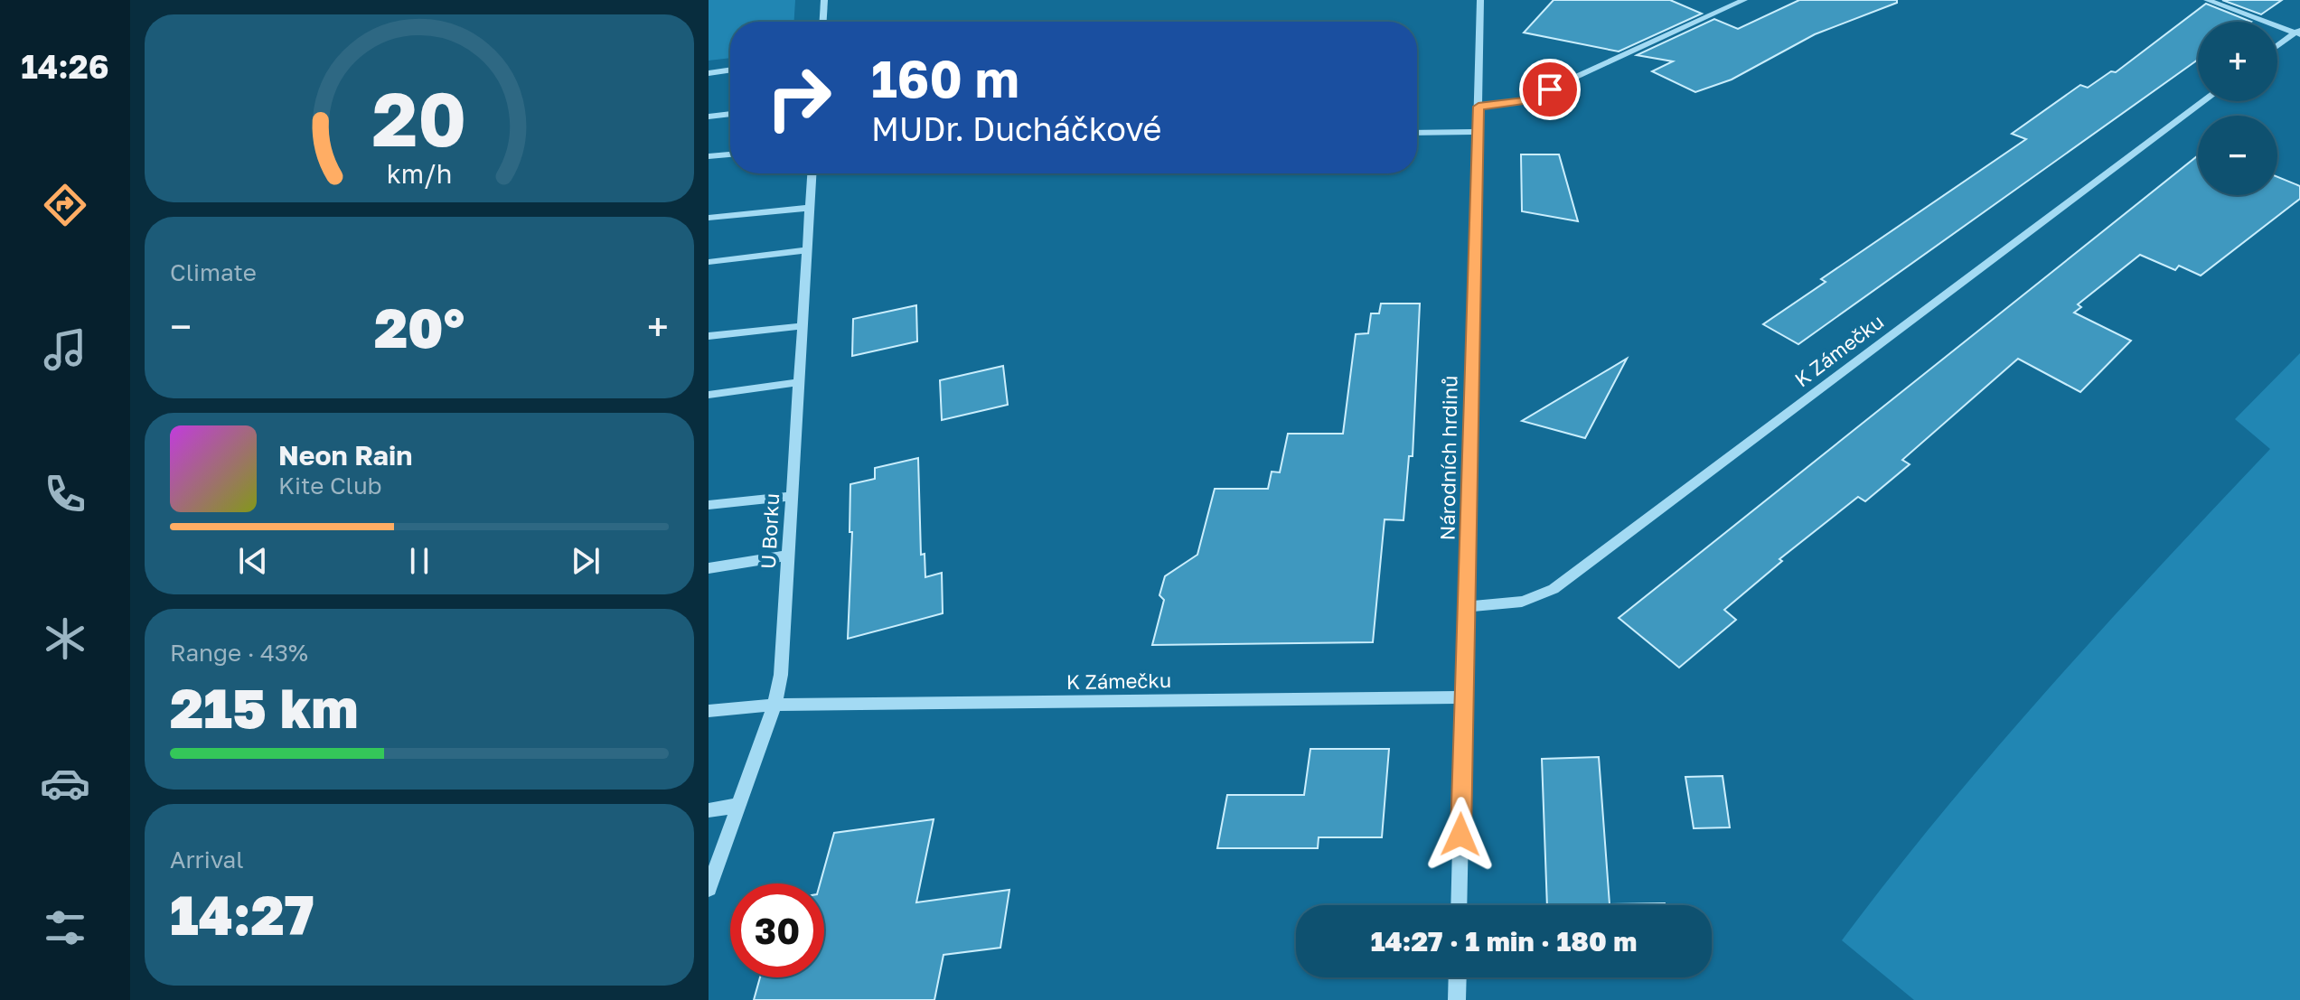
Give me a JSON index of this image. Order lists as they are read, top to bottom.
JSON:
{
  "streets": {
    "street": ["K Zámečku", "Národních hrdinů", "U Borku"]
  },
  "crossings": [
    ["K Zámečku", "Národních hrdinů"],
    ["K Zámečku", "U Borku"]
  ],
  "page": {
    "tabs": "14:26",
    "map_buttons": ["+", "−"],
    "turn": ["160 m", "MUDr. Ducháčkové"],
    "tile": [
      "Climate",
      ["Range · 43%", "215 km"],
      ["Arrival", "14:27"]
    ],
    "heat": ["−", "20°", "+"],
    "song": ["Neon Rain", "Kite Club"],
    "limit": "30",
    "trip": "14:27 · 1 min · 180 m",
    "gauge": ["20", "km/h"]
  }
}
